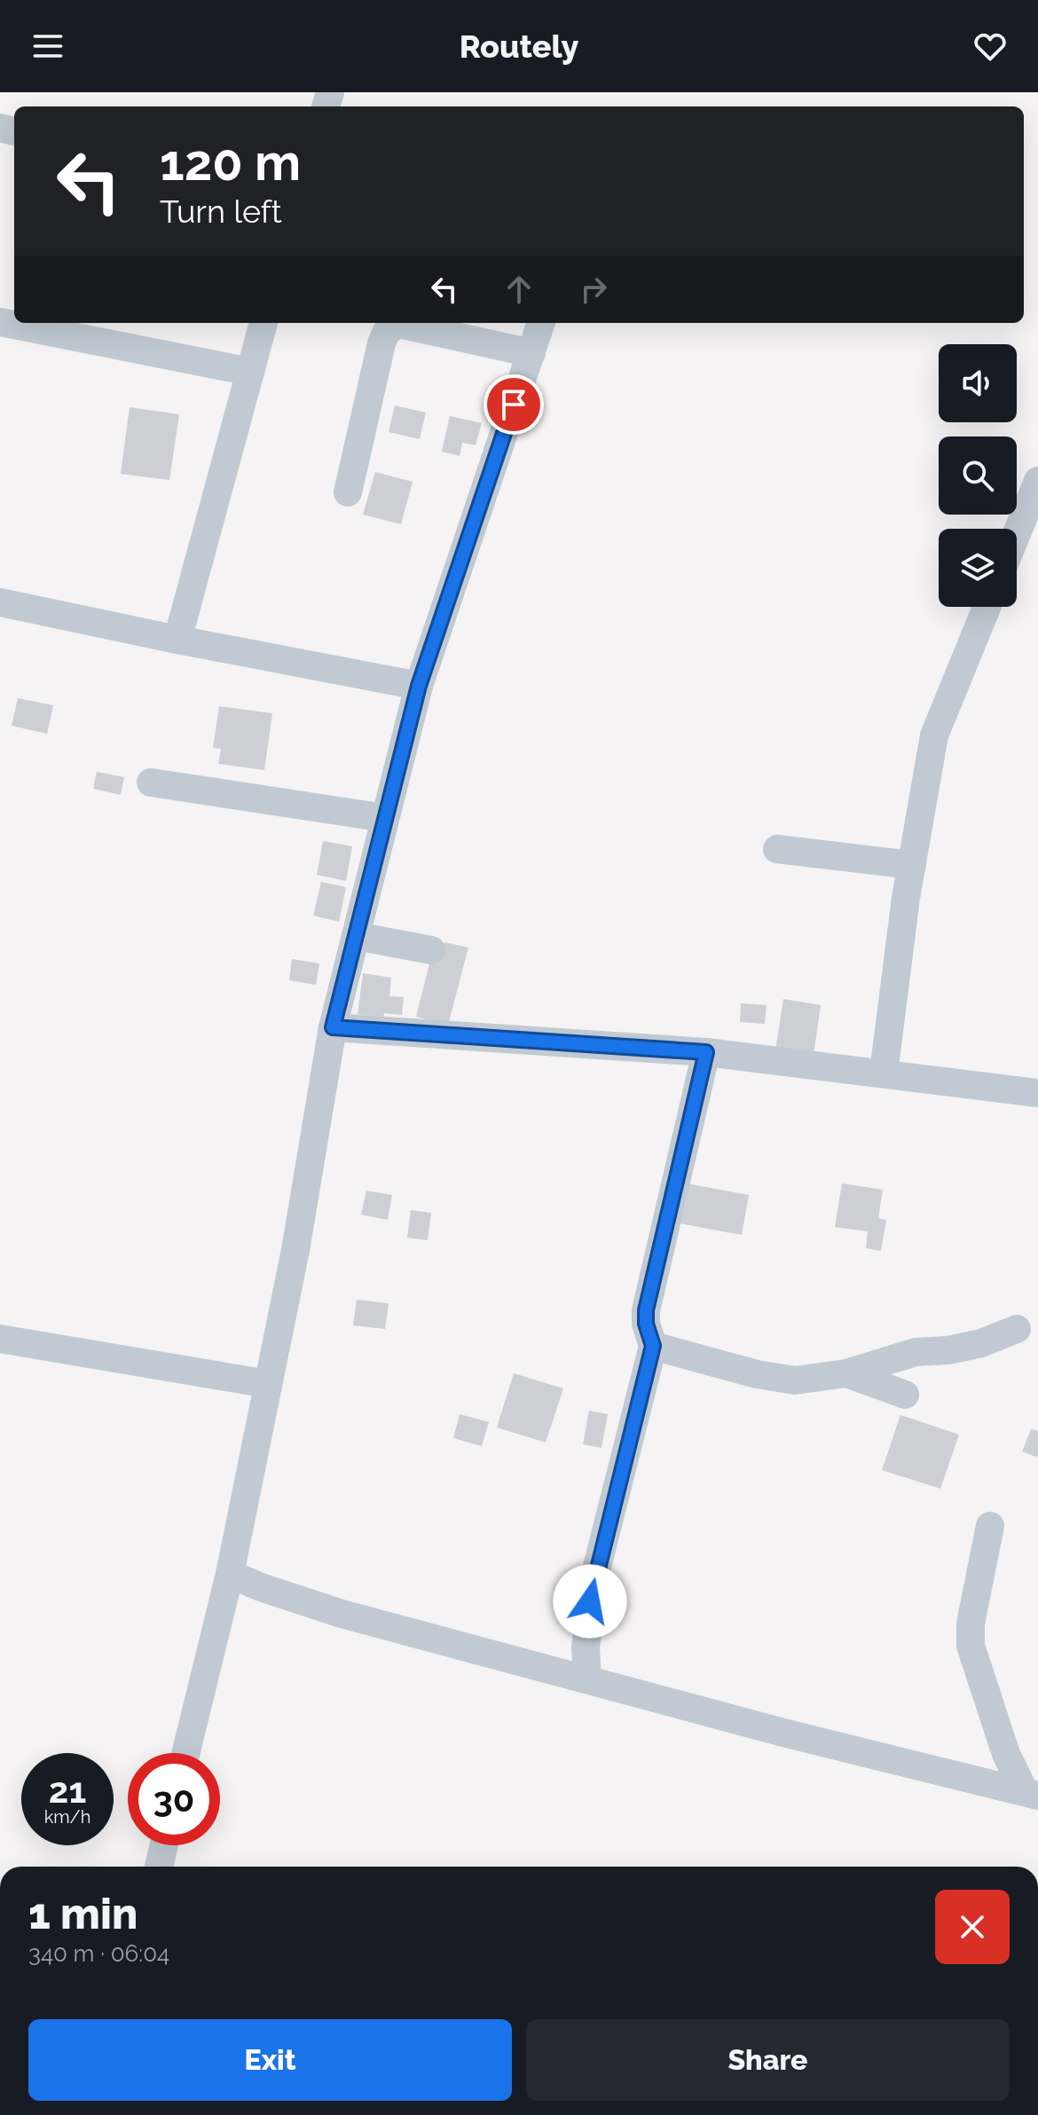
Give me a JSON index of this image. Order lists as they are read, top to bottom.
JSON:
{
  "page": {
    "header": "Routely",
    "turn": ["120 m", "Turn left"],
    "speed": "21 km/h",
    "limit": "30",
    "heading": ["1 min", "340 m · 06:04"],
    "buttons": ["Exit", "Share"]
  }
}
